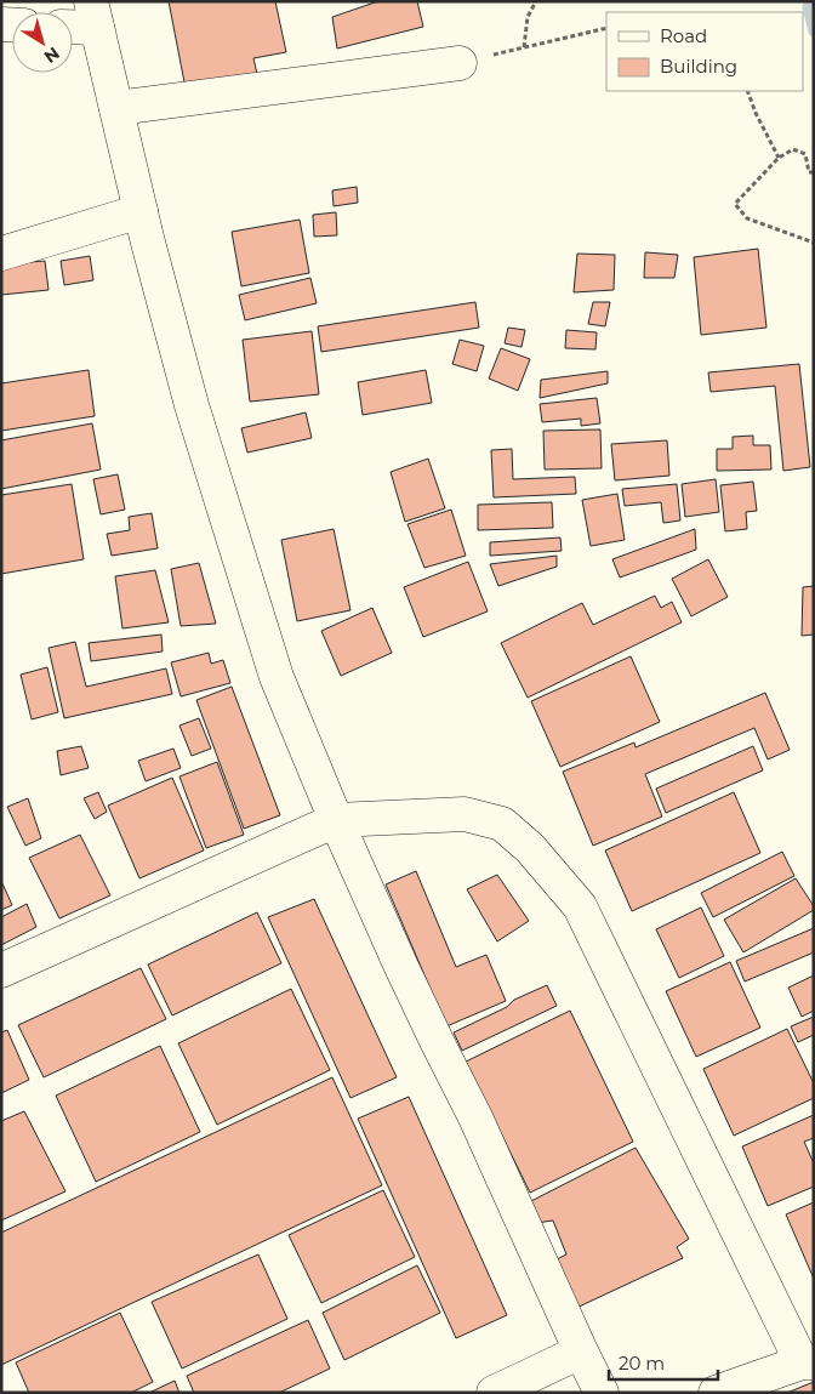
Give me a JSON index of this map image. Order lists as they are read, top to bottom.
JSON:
{
  "legend": ["Road", "Building"],
  "scale_bar": "20 m",
  "north": "bottom right"
}
